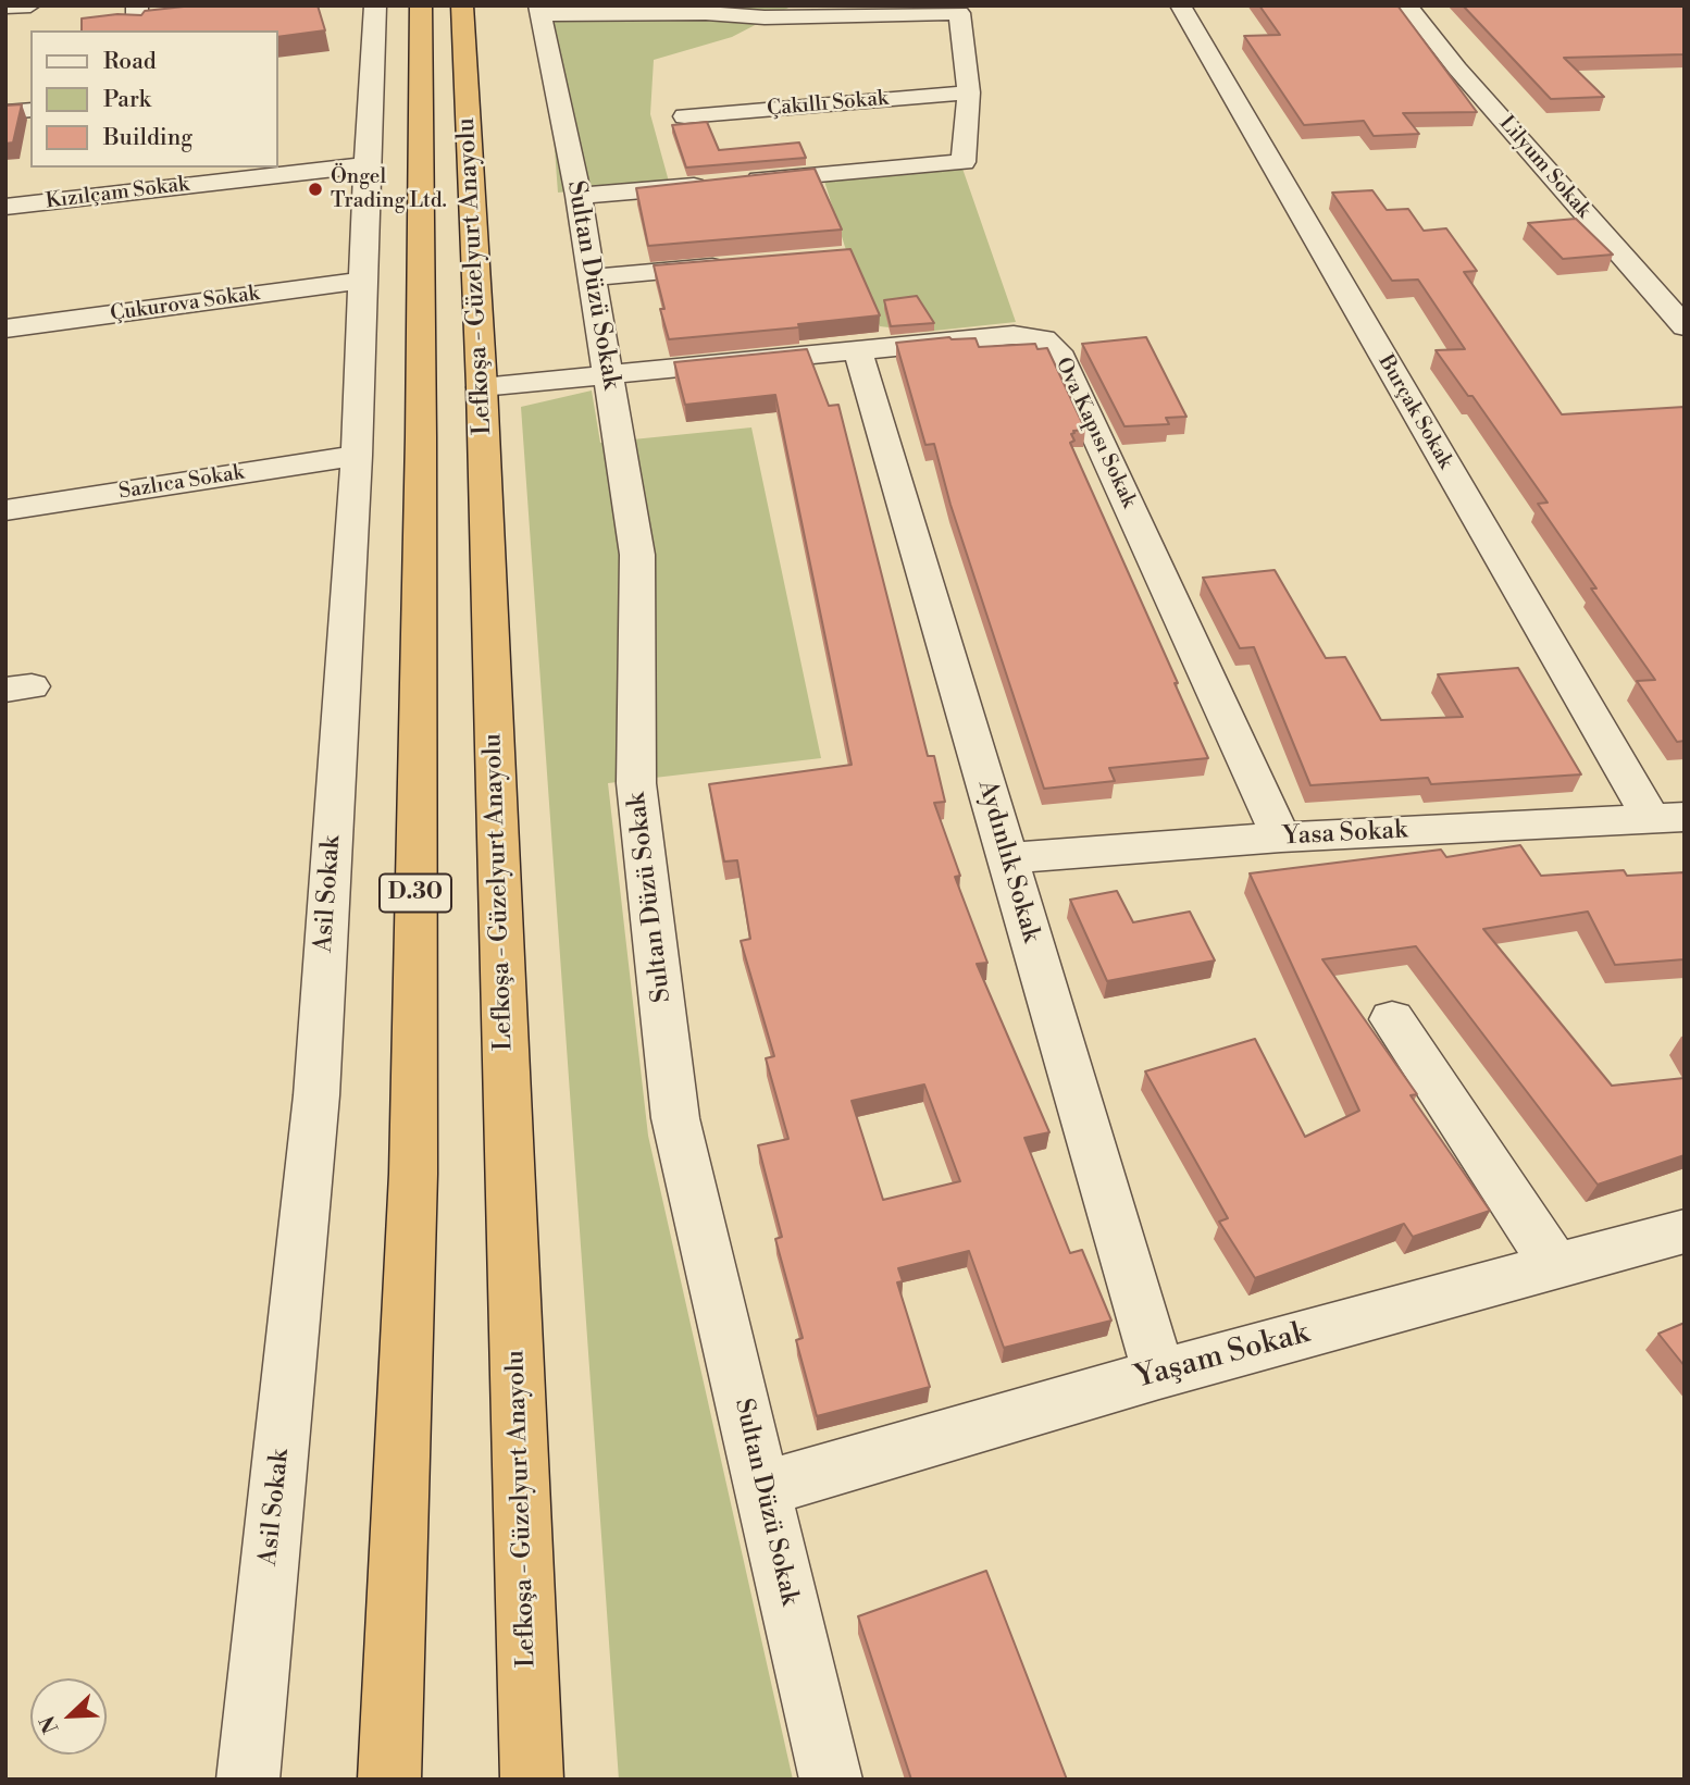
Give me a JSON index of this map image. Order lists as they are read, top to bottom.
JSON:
{
  "streets": {
    "highway": ["Lefkoşa - Güzelyurt Anayolu", "D.30"],
    "street": [
      "Çakıllı Sokak",
      "Lilyum Sokak",
      "Kızılçam Sokak",
      "Sultan Düzü Sokak",
      "Çukurova Sokak",
      "Burçak Sokak",
      "Ova Kapısı Sokak",
      "Sazlıca Sokak",
      "Yasa Sokak",
      "Aydınlık Sokak",
      "Asil Sokak",
      "Yaşam Sokak"
    ]
  },
  "crossings": [
    ["Kızılçam Sokak", "Asil Sokak"],
    ["Lefkoşa - Güzelyurt Anayolu", "Ova Kapısı Sokak"],
    ["Sultan Düzü Sokak", "Ova Kapısı Sokak"],
    ["Sultan Düzü Sokak", "Yaşam Sokak"],
    ["Çukurova Sokak", "Asil Sokak"],
    ["Burçak Sokak", "Yasa Sokak"],
    ["Ova Kapısı Sokak", "Yasa Sokak"],
    ["Ova Kapısı Sokak", "Aydınlık Sokak"],
    ["Sazlıca Sokak", "Asil Sokak"],
    ["Yasa Sokak", "Aydınlık Sokak"],
    ["Aydınlık Sokak", "Yaşam Sokak"]
  ],
  "places": ["Öngel Trading Ltd."],
  "legend": ["Road", "Park", "Building"],
  "north": "bottom left"
}
